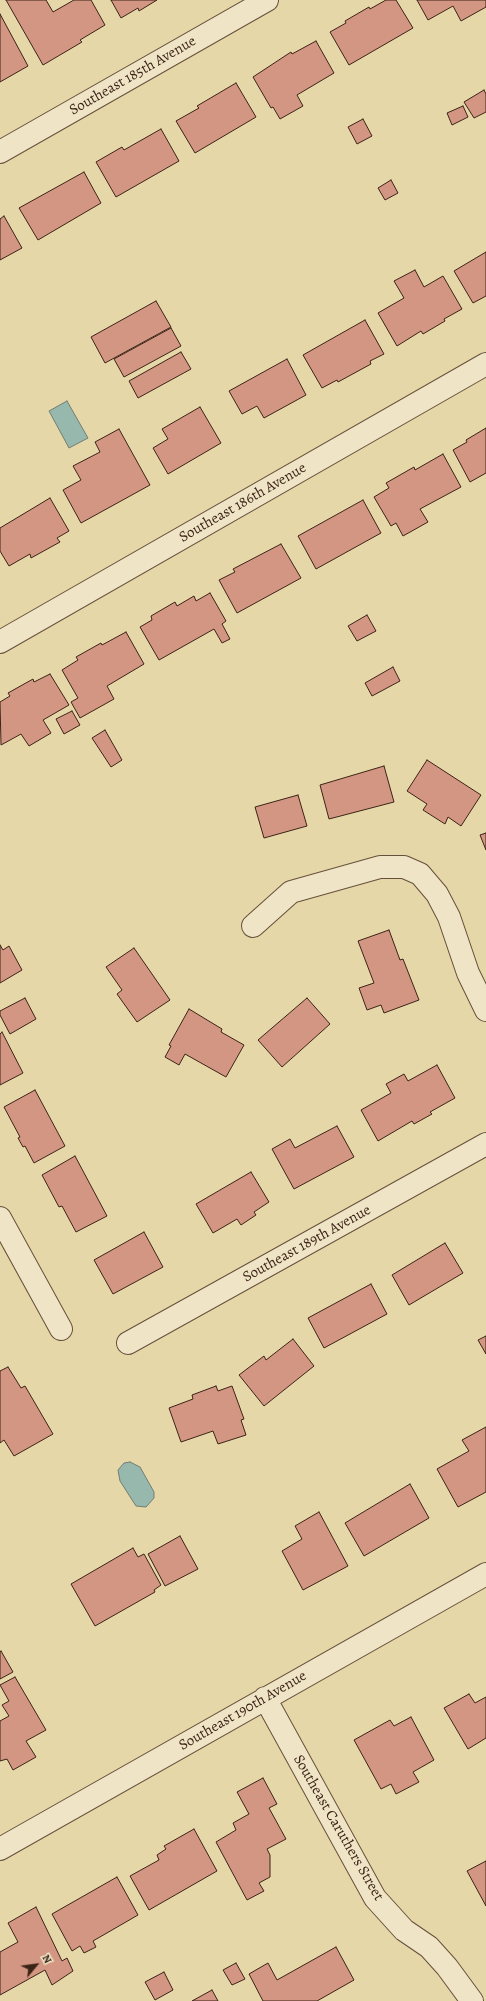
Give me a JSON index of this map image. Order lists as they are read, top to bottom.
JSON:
{
  "streets": {
    "street": [
      "Southeast 185th Avenue",
      "Southeast 186th Avenue",
      "Southeast 189th Avenue",
      "Southeast 190th Avenue",
      "Southeast Caruthers Street"
    ]
  },
  "crossings": [
    ["Southeast 190th Avenue", "Southeast Caruthers Street"]
  ],
  "north": "top right"
}
